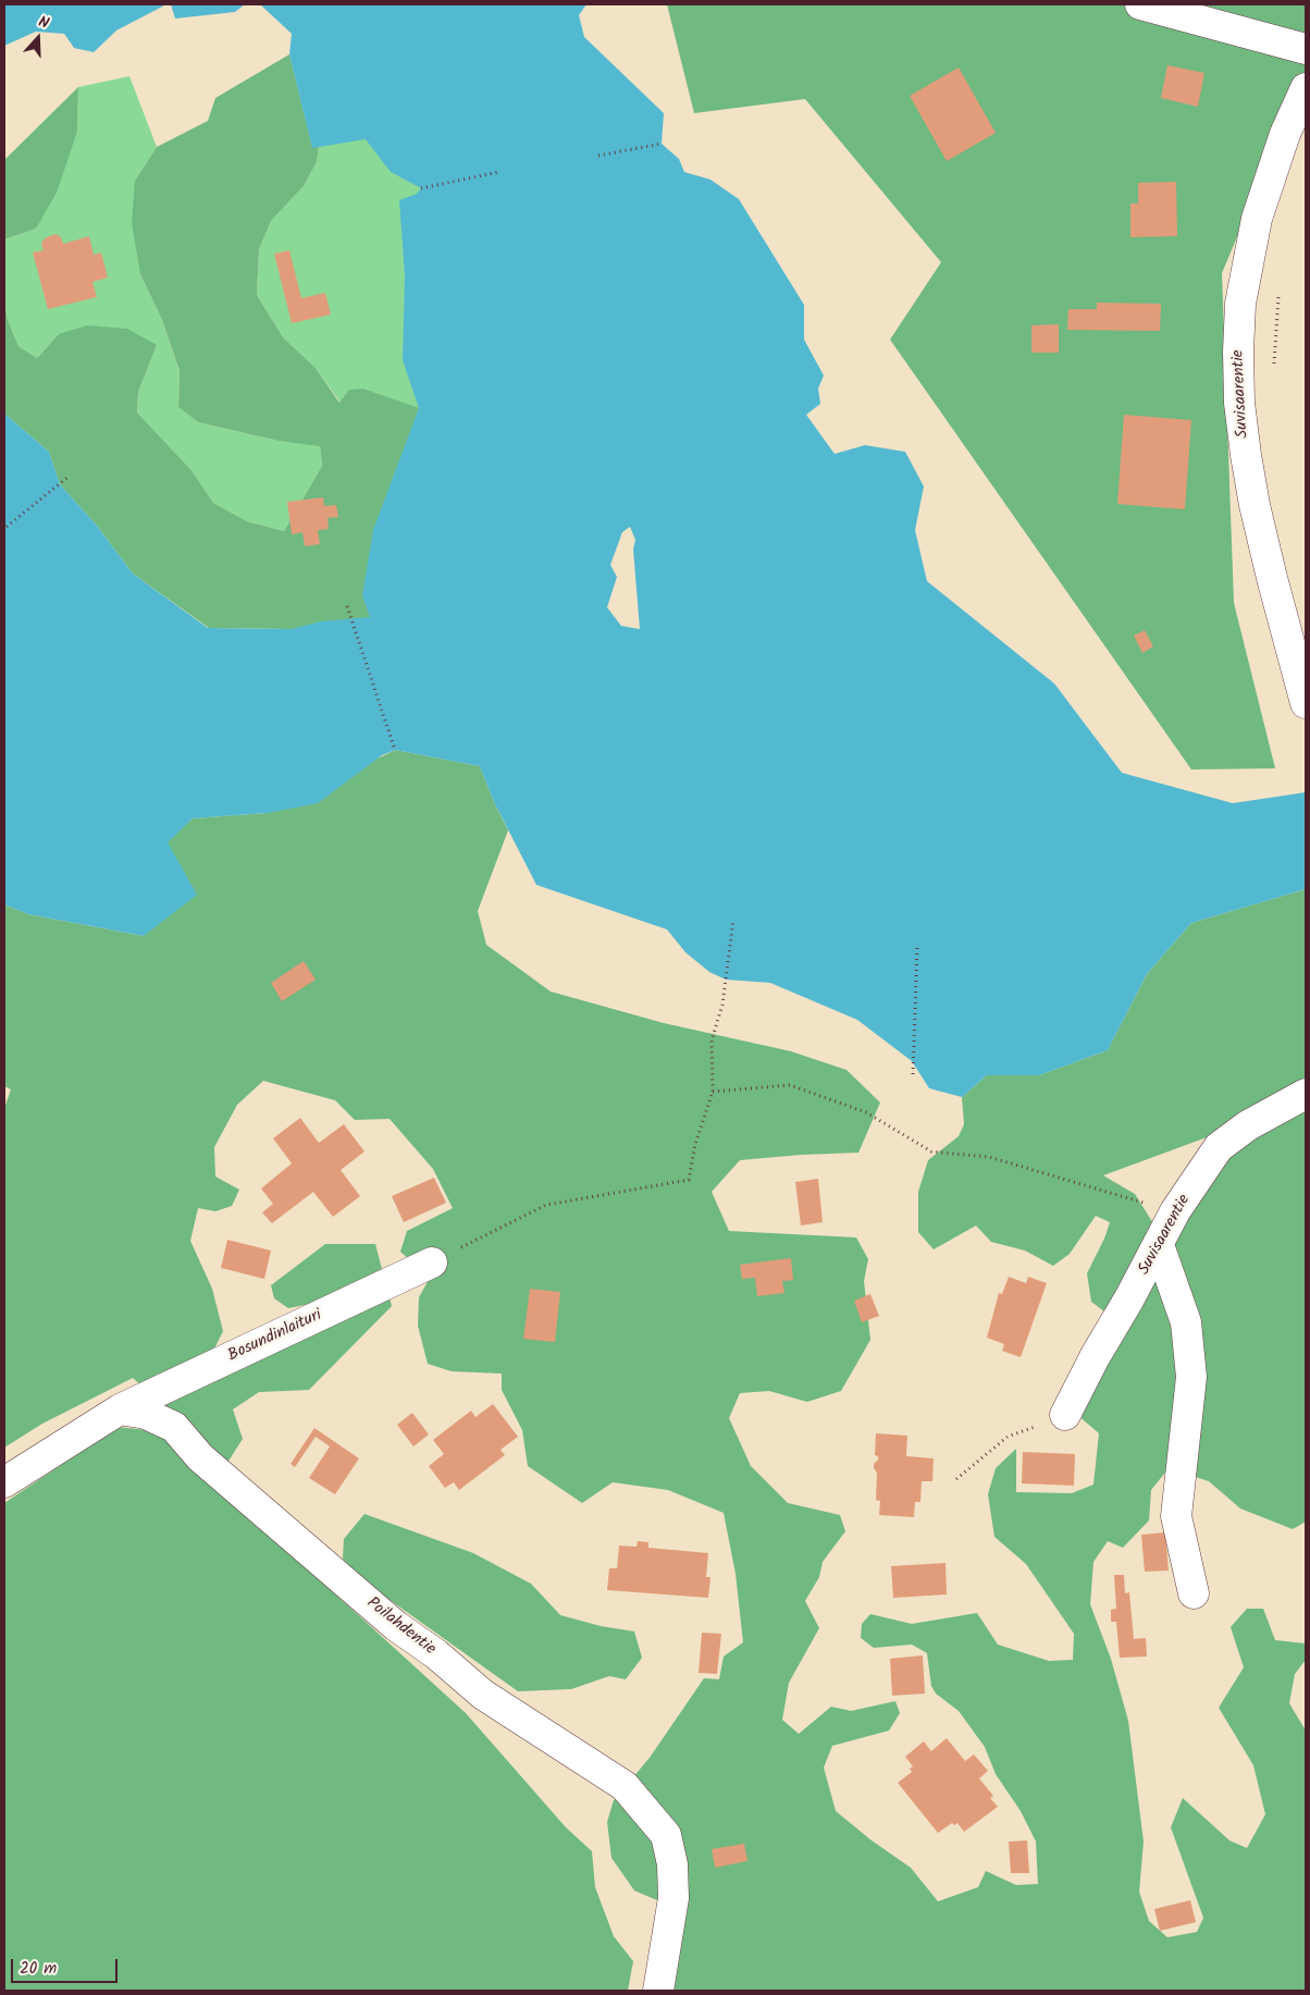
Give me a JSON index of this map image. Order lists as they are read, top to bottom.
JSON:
{
  "streets": {
    "street": ["Suvisaarentie", "Bosundinlaituri", "Poilahdentie"]
  },
  "crossings": [
    ["Bosundinlaituri", "Poilahdentie"]
  ],
  "scale_bar": "20 m",
  "north": "top"
}
